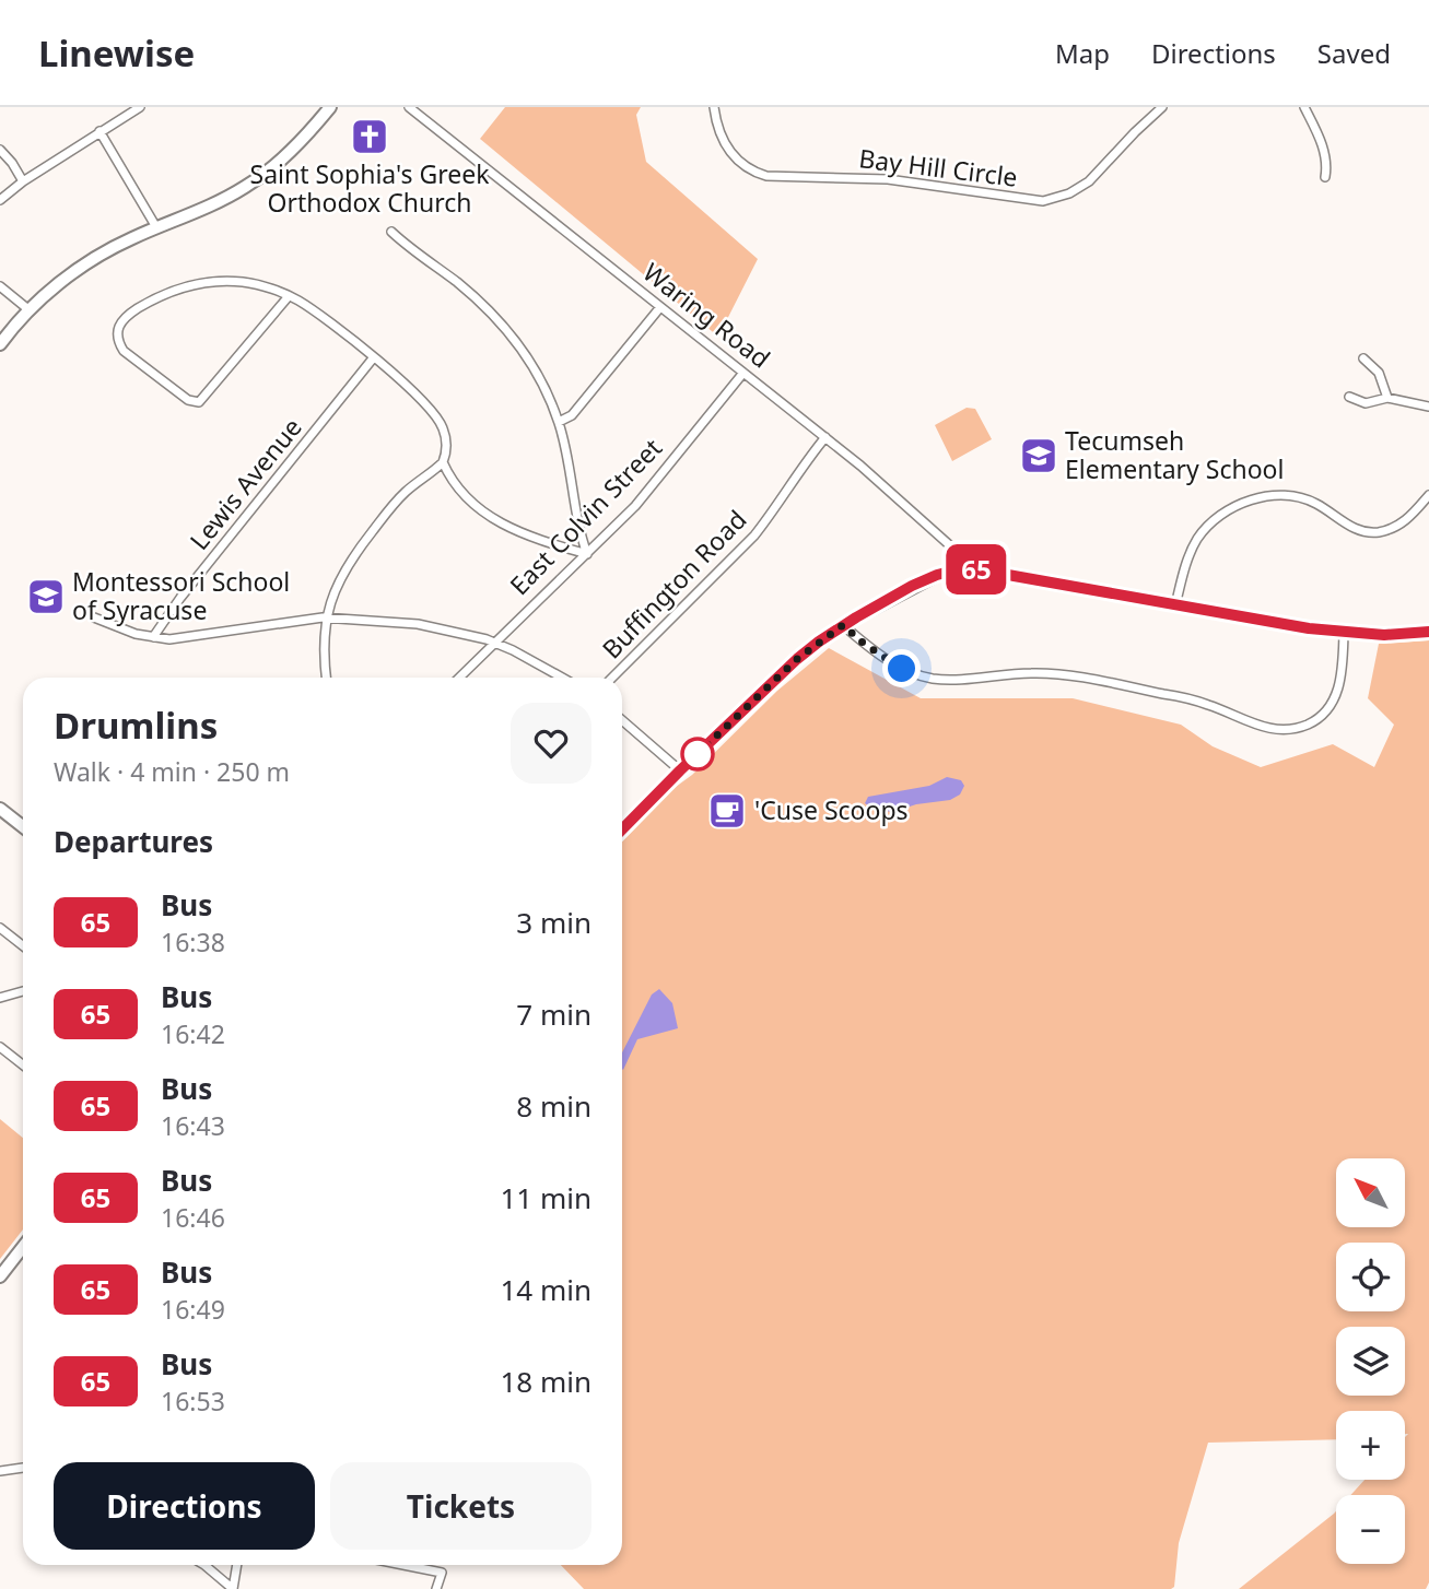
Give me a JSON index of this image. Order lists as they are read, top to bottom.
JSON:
{
  "streets": {
    "street": [
      "Bay Hill Circle",
      "Waring Road",
      "Lewis Avenue",
      "East Colvin Street",
      "Buffington Road"
    ]
  },
  "crossings": [
    ["Waring Road", "East Colvin Street"],
    ["Waring Road", "Buffington Road"]
  ],
  "places": {
    "church": ["Saint Sophia's Greek Orthodox Church"],
    "school or university": ["Tecumseh Elementary School", "Montessori School of Syracuse"],
    "cafe": ["'Cuse Scoops"]
  },
  "lines": ["bus line 65"],
  "north": "top left",
  "page": {
    "header": "Linewise",
    "nav": ["Map", "Directions", "Saved"],
    "on_map": "65",
    "heading": [
      ["Drumlins", "Walk · 4 min · 250 m"],
      "Departures"
    ],
    "list": [
      {
        "mark": "65",
        "name": "Bus",
        "note": "16:38",
        "value": "3 min"
      },
      {
        "mark": "65",
        "name": "Bus",
        "note": "16:42",
        "value": "7 min"
      },
      {
        "mark": "65",
        "name": "Bus",
        "note": "16:43",
        "value": "8 min"
      },
      {
        "mark": "65",
        "name": "Bus",
        "note": "16:46",
        "value": "11 min"
      },
      {
        "mark": "65",
        "name": "Bus",
        "note": "16:49",
        "value": "14 min"
      },
      {
        "mark": "65",
        "name": "Bus",
        "note": "16:53",
        "value": "18 min"
      }
    ],
    "map_buttons": ["+", "−"],
    "buttons": ["Directions", "Tickets"]
  }
}
